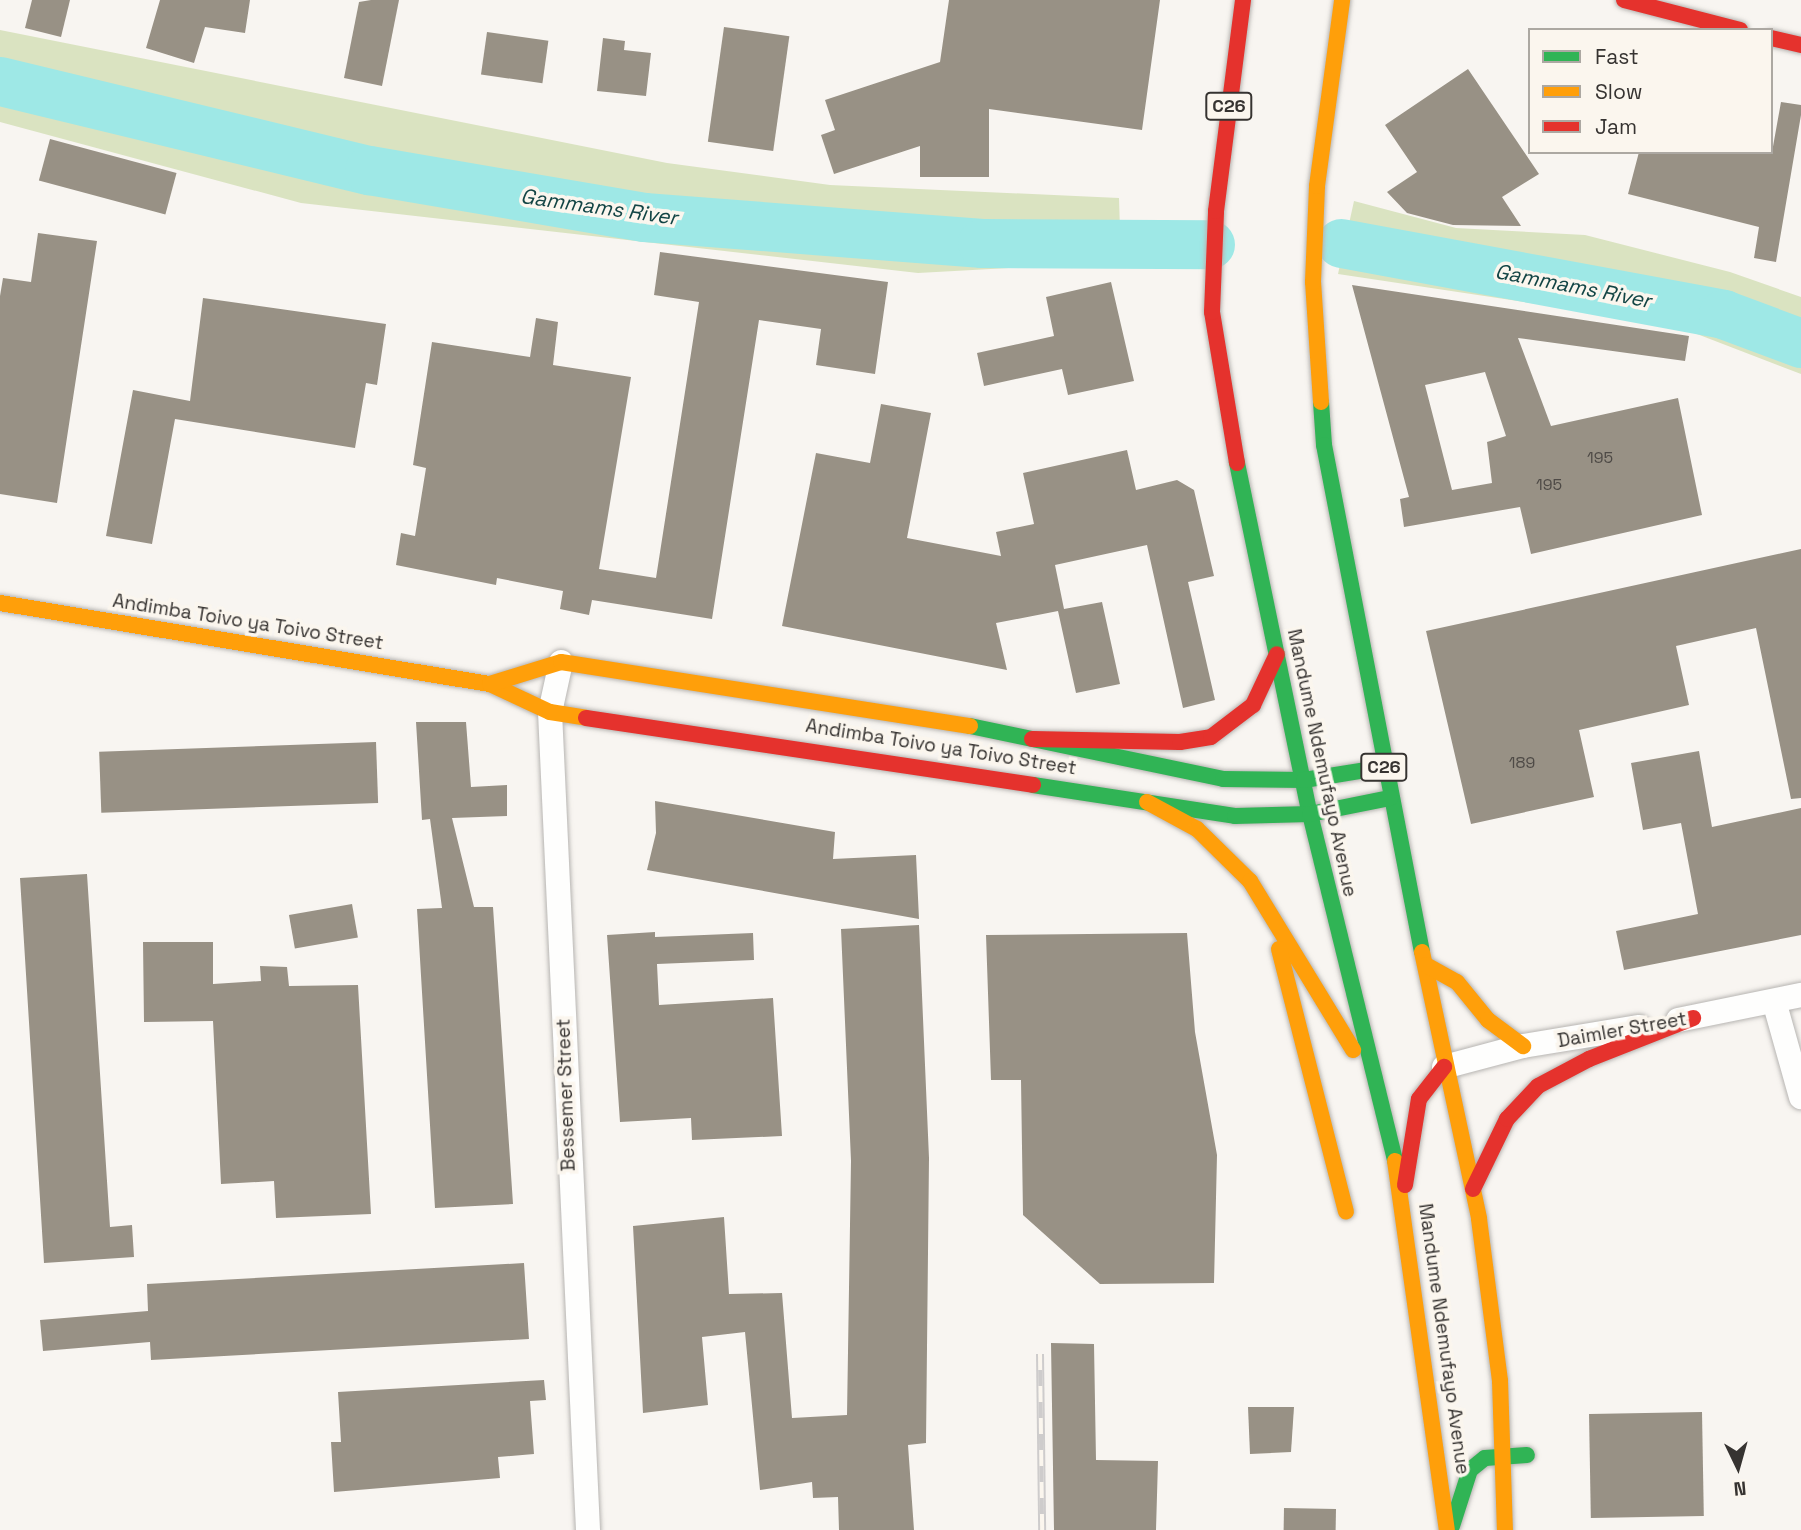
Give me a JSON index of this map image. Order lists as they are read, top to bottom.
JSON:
{
  "streets": {
    "main road": ["C26", "Andimba Toivo ya Toivo Street", "Mandume Ndemufayo Avenue"],
    "street": ["Daimler Street", "Bessemer Street"]
  },
  "crossings": [
    ["C26", "Andimba Toivo ya Toivo Street"],
    ["C26", "Daimler Street"],
    ["Andimba Toivo ya Toivo Street", "Mandume Ndemufayo Avenue"],
    ["Andimba Toivo ya Toivo Street", "Bessemer Street"]
  ],
  "water": ["Gammams River"],
  "house_numbers": ["195", "195", "189"],
  "legend": ["Fast", "Slow", "Jam"],
  "north": "bottom"
}
